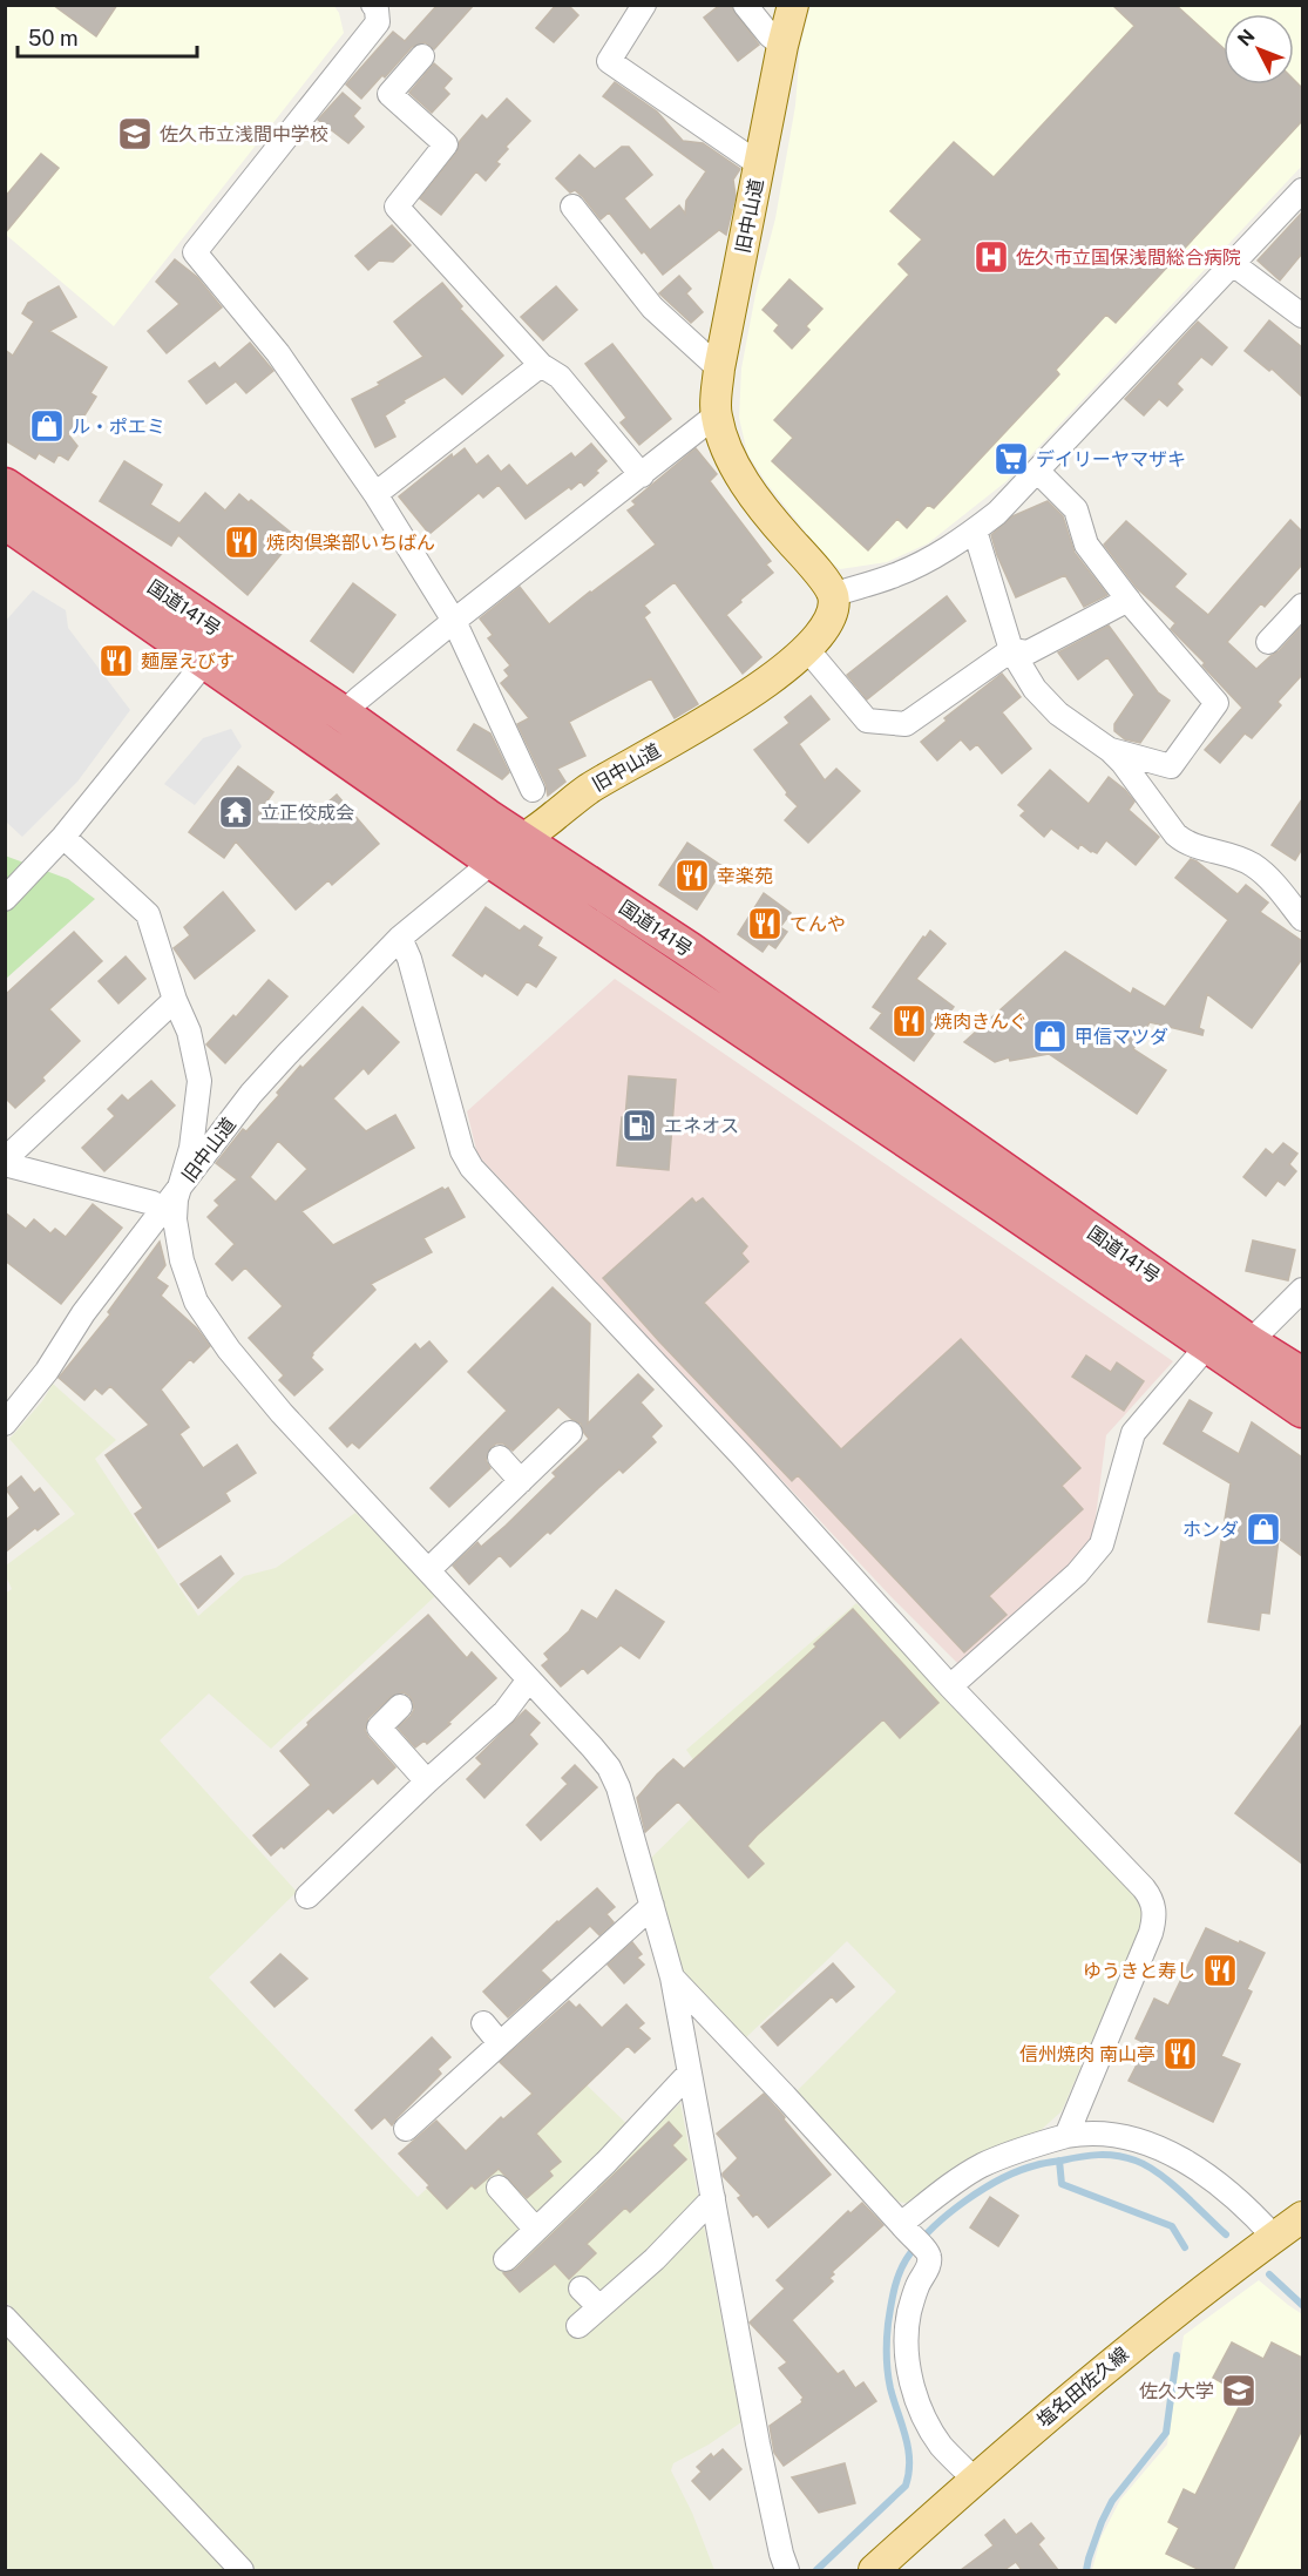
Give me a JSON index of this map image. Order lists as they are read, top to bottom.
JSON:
{
  "streets": {
    "highway": ["国道141号"],
    "main road": ["旧中山道", "塩名田佐久線"]
  },
  "crossings": [
    ["旧中山道", "国道141号"]
  ],
  "places": {
    "school or university": ["佐久市立浅間中学校", "佐久大学"],
    "hospital": ["佐久市立国保浅間総合病院"],
    "shop": ["ル・ポエミ", "甲信マツダ", "ホンダ"],
    "supermarket": ["デイリーヤマザキ"],
    "restaurant": [
      "焼肉倶楽部いちばん",
      "麺屋えびす",
      "幸楽苑",
      "てんや",
      "焼肉きんぐ",
      "ゆうきと寿し",
      "信州焼肉 南山亭"
    ],
    "temple": ["立正佼成会"],
    "fuel station": ["エネオス"]
  },
  "scale_bar": "50 m",
  "north": "top left"
}
